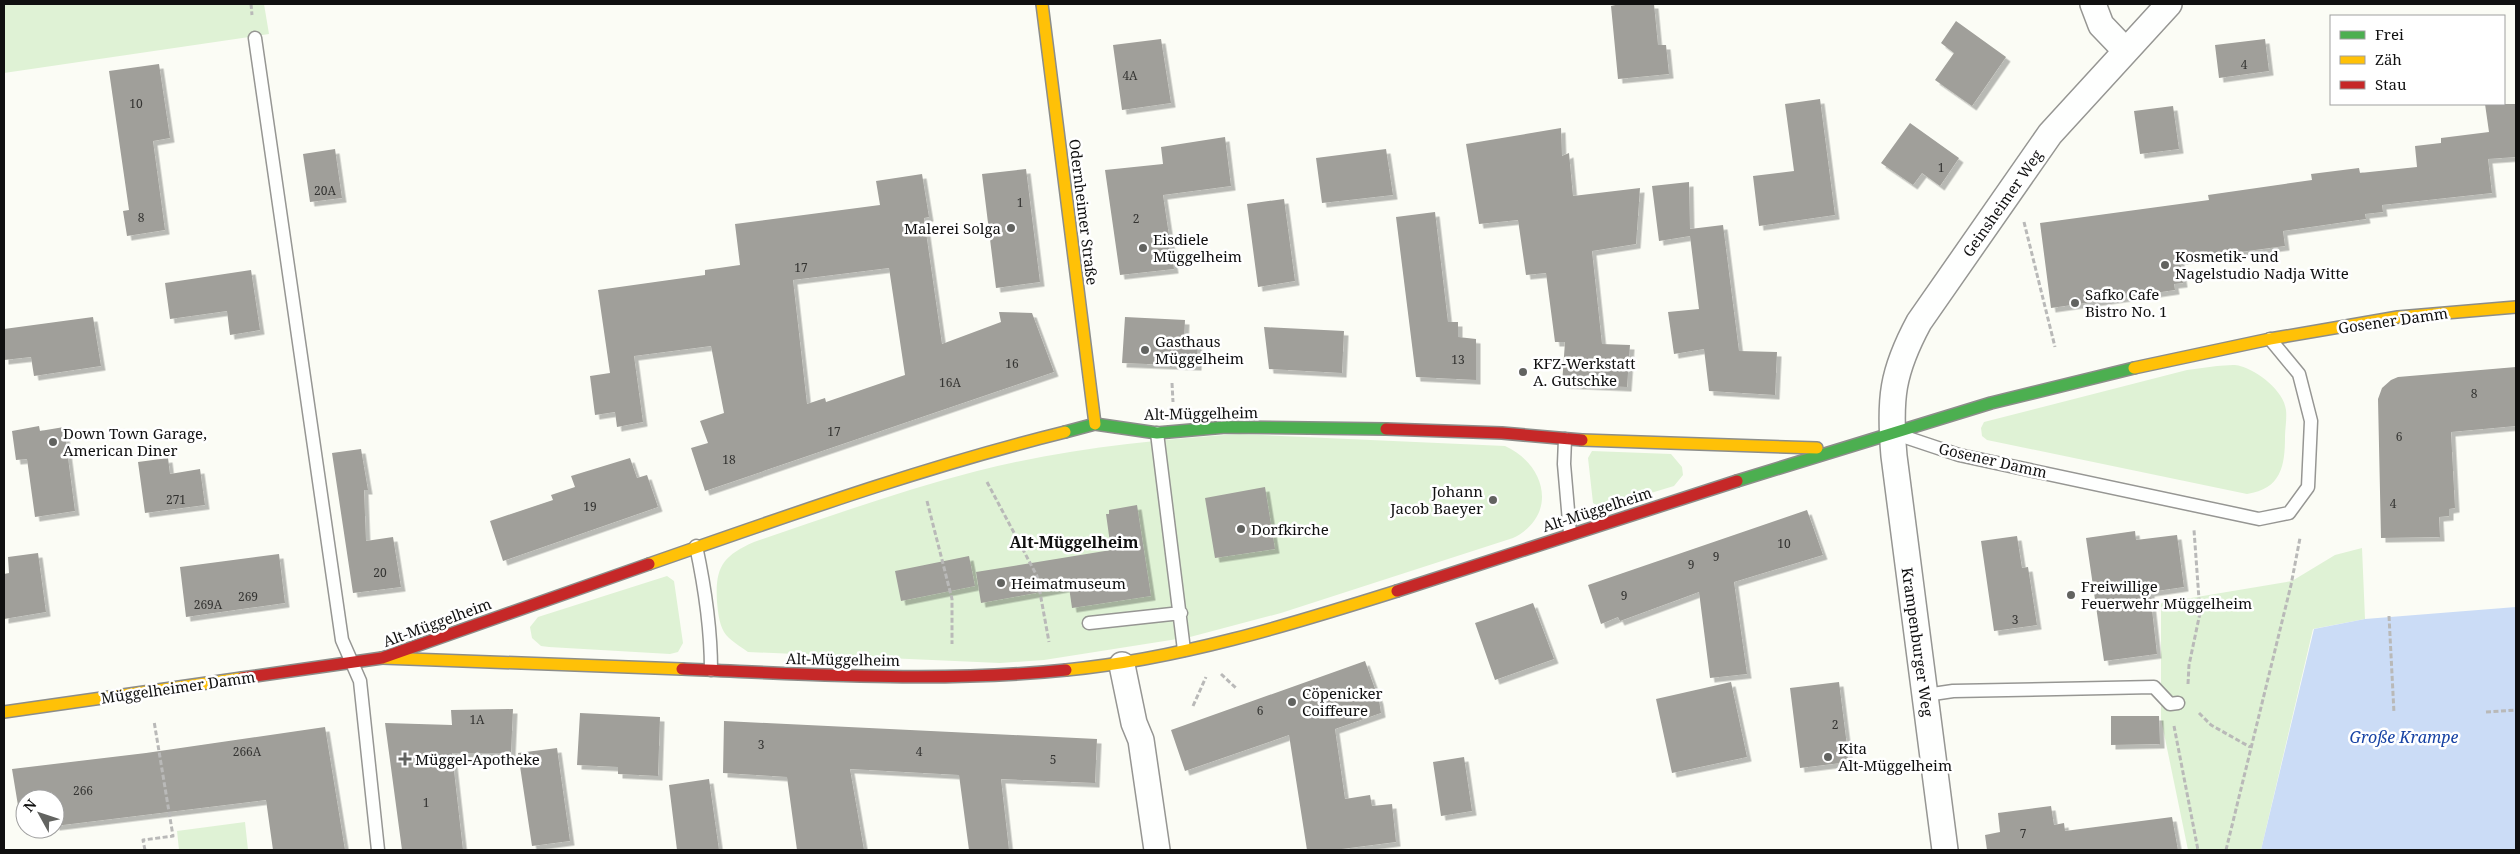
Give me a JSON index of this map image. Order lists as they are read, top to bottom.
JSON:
{
  "streets": {
    "main road": [
      "Odernheimer Straße",
      "Gosener Damm",
      "Alt-Müggelheim",
      "Müggelheimer Damm"
    ],
    "street": ["Geinsheimer Weg", "Krampenburger Weg"]
  },
  "crossings": [
    ["Geinsheimer Weg", "Gosener Damm"],
    ["Geinsheimer Weg", "Alt-Müggelheim"],
    ["Geinsheimer Weg", "Krampenburger Weg"],
    ["Odernheimer Straße", "Alt-Müggelheim"],
    ["Gosener Damm", "Alt-Müggelheim"],
    ["Gosener Damm", "Krampenburger Weg"],
    ["Alt-Müggelheim", "Krampenburger Weg"],
    ["Alt-Müggelheim", "Müggelheimer Damm"]
  ],
  "districts": ["Alt-Müggelheim"],
  "water": ["Große Krampe"],
  "places": {
    "other": [
      "Malerei Solga",
      "Eisdiele Müggelheim",
      "Kosmetik- und Nagelstudio Nadja Witte",
      "Safko Cafe Bistro No. 1",
      "Gasthaus Müggelheim",
      "KFZ-Werkstatt A. Gutschke",
      "Down Town Garage, American Diner",
      "Johann Jacob Baeyer",
      "Dorfkirche",
      "Heimatmuseum",
      "Freiwillige Feuerwehr Müggelheim",
      "Cöpenicker Coiffeure",
      "Kita Alt-Müggelheim"
    ],
    "health": ["Müggel-Apotheke"]
  },
  "house_numbers": [
    "4",
    "4A",
    "10",
    "1",
    "20A",
    "1",
    "8",
    "2",
    "17",
    "13",
    "16",
    "16A",
    "8",
    "17",
    "6",
    "18",
    "271",
    "4",
    "19",
    "10",
    "9",
    "9",
    "20",
    "9",
    "269",
    "269A",
    "3",
    "6",
    "1A",
    "2",
    "3",
    "266A",
    "4",
    "5",
    "266",
    "1",
    "7"
  ],
  "legend": ["Frei", "Zäh", "Stau"],
  "north": "top left"
}
